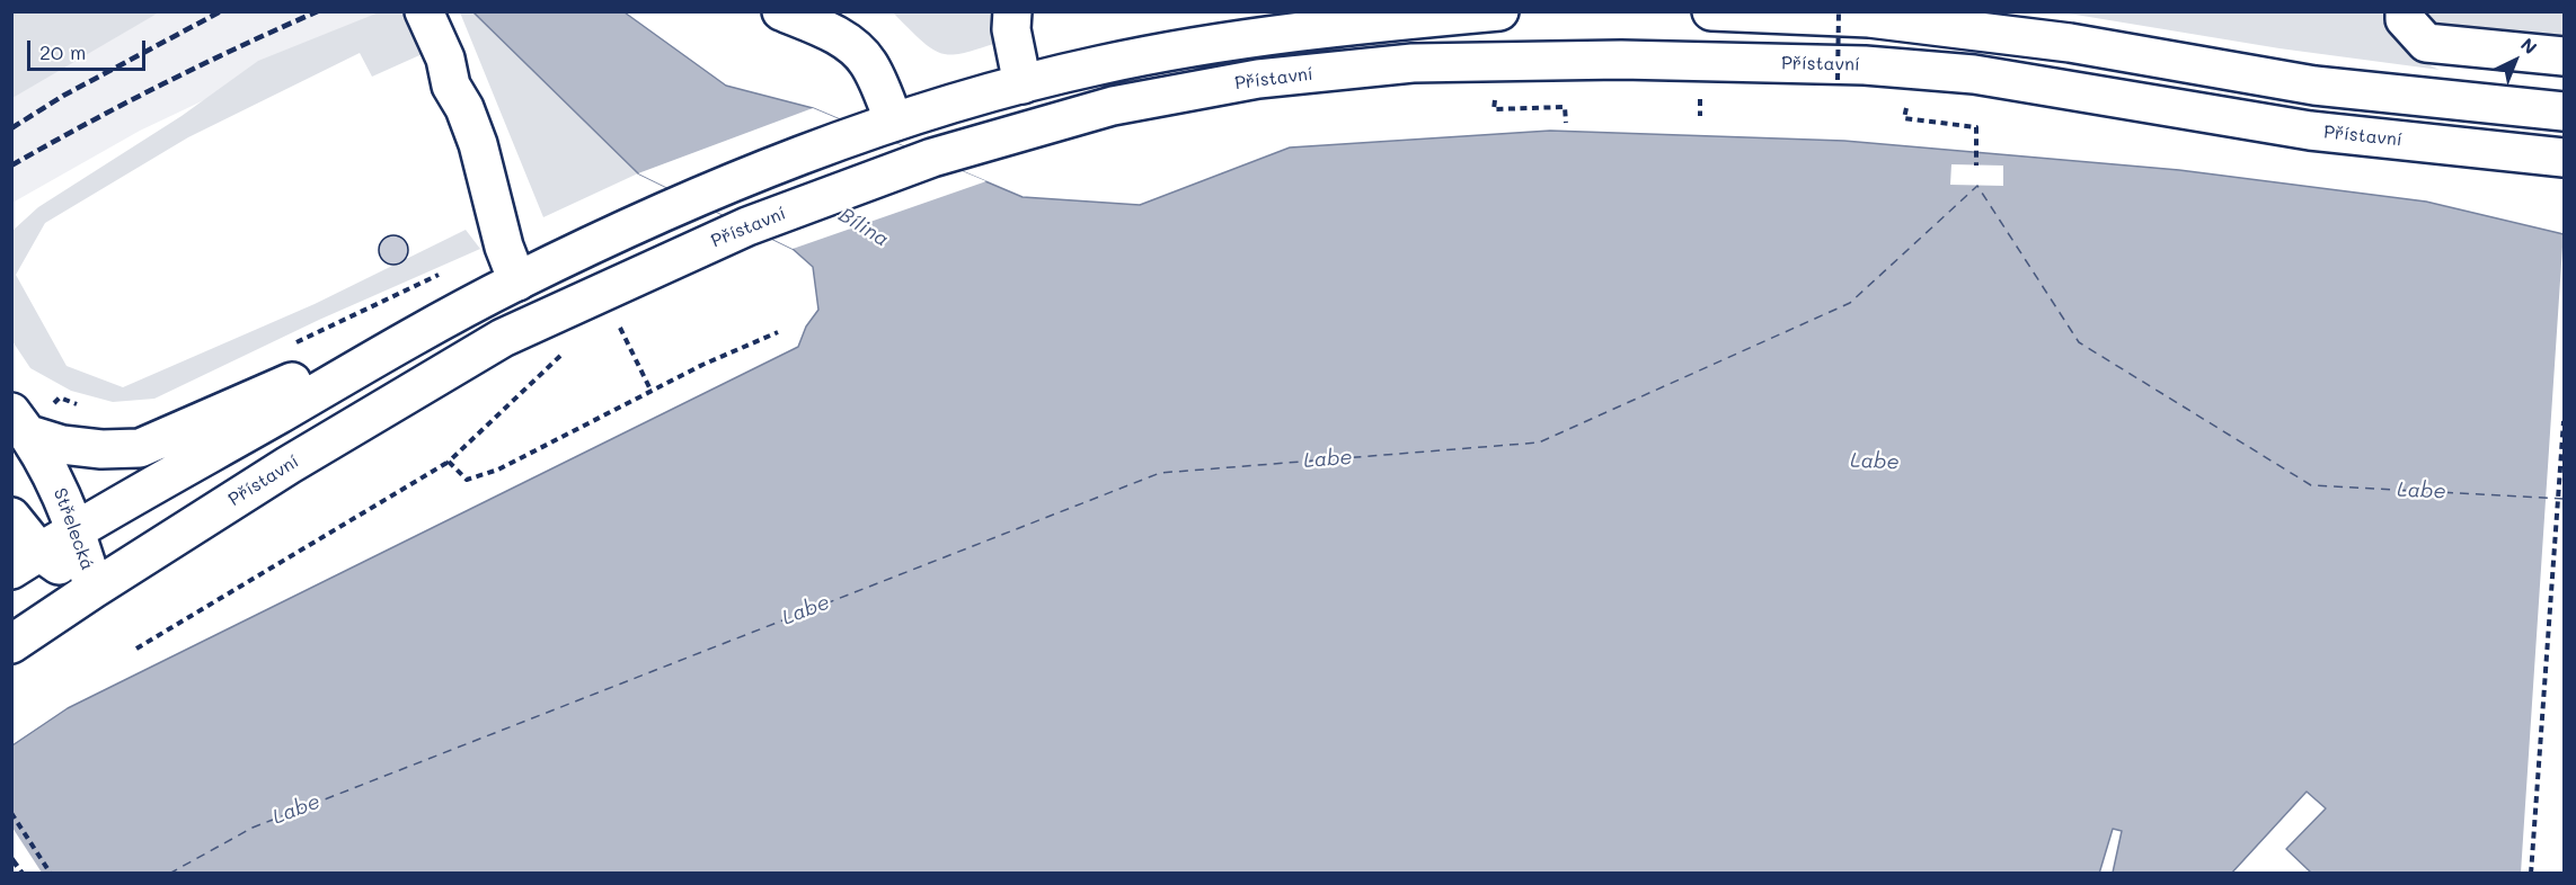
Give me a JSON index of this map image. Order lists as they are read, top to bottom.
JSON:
{
  "streets": {
    "main road": ["Přístavní", "Střelecká"]
  },
  "crossings": [
    ["Přístavní", "Střelecká"]
  ],
  "water": ["Bílina", "Labe"],
  "scale_bar": "20 m",
  "north": "top right"
}
